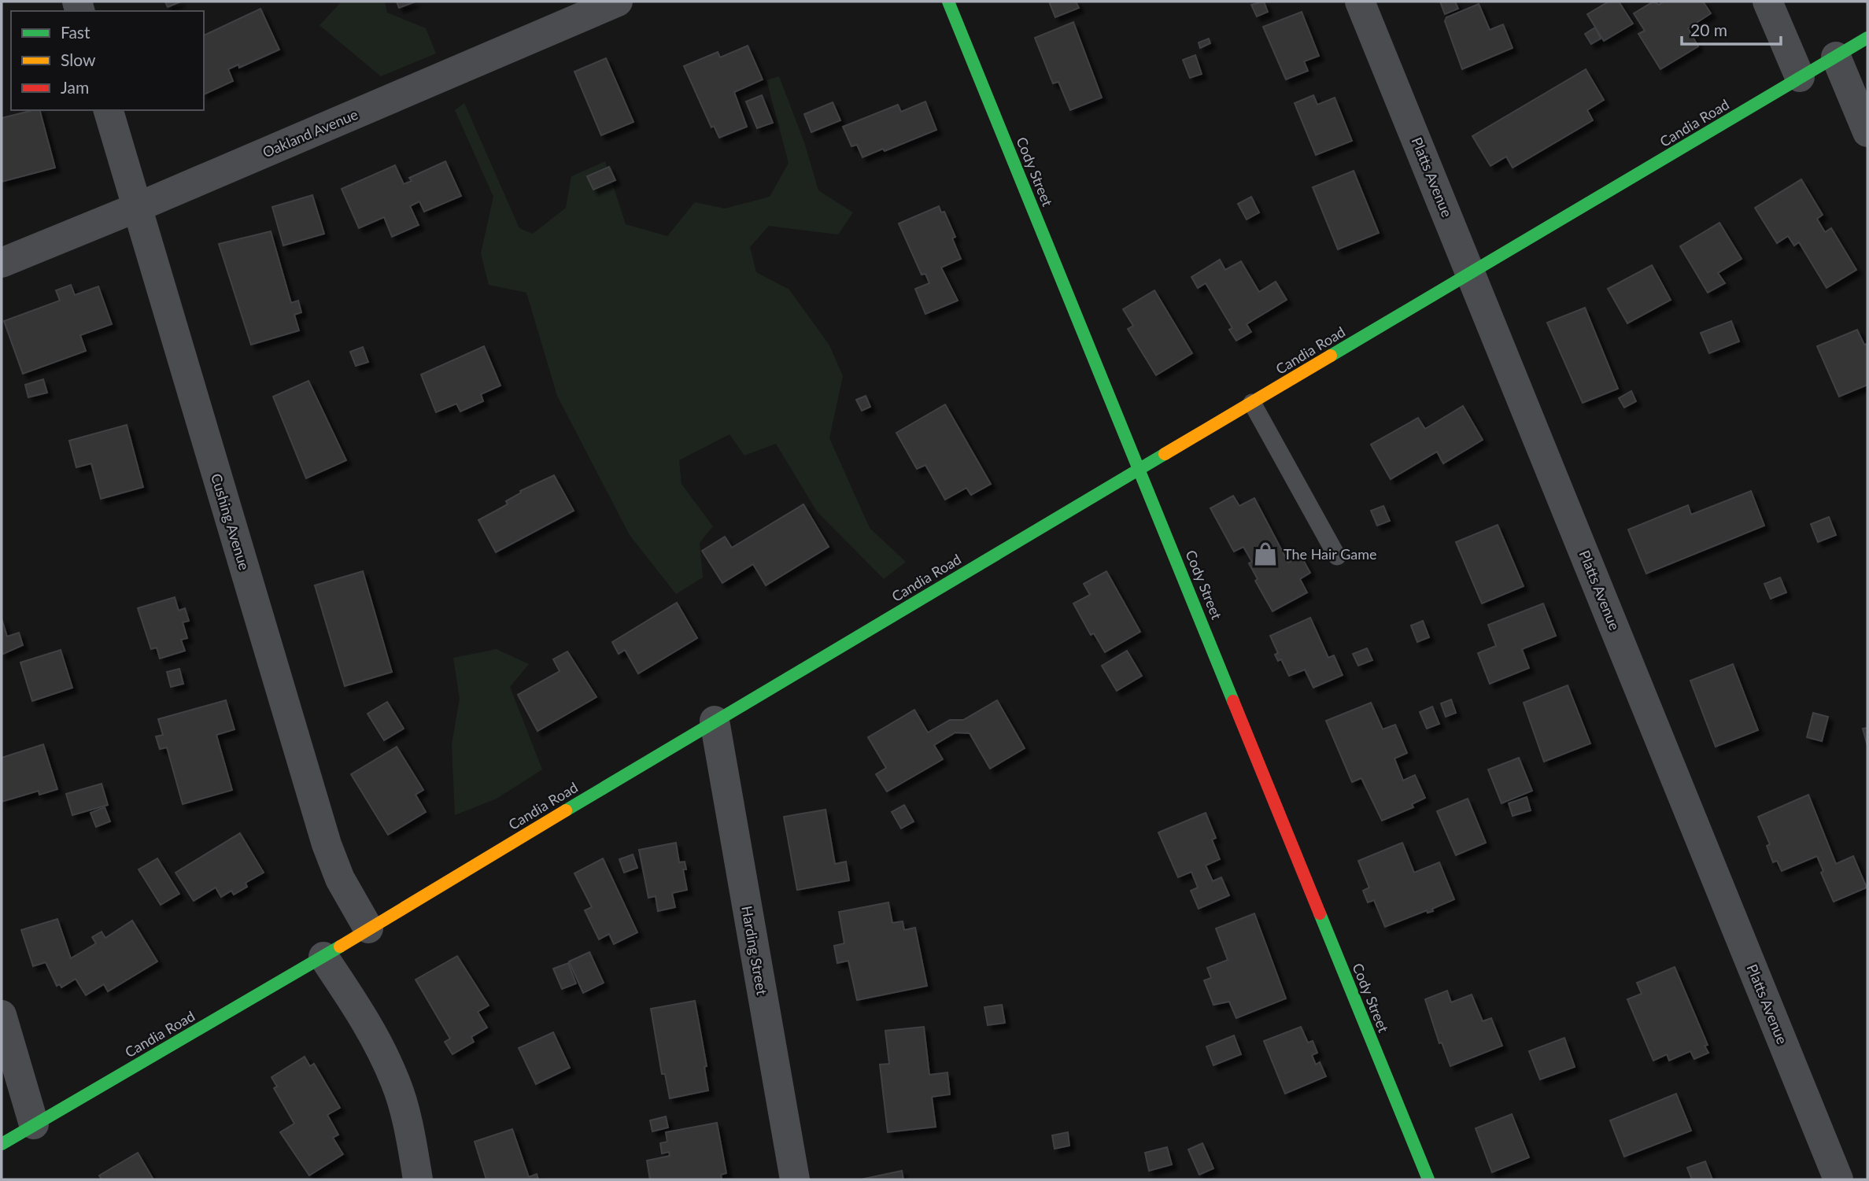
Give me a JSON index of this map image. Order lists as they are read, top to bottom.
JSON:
{
  "streets": {
    "main road": ["Candia Road", "Cody Street"],
    "street": [
      "Oakland Avenue",
      "Platts Avenue",
      "Cushing Avenue",
      "Harding Street"
    ]
  },
  "crossings": [
    ["Candia Road", "Cody Street"],
    ["Candia Road", "Platts Avenue"],
    ["Candia Road", "Cushing Avenue"],
    ["Candia Road", "Harding Street"],
    ["Oakland Avenue", "Cushing Avenue"]
  ],
  "places": {
    "shop": ["The Hair Game"]
  },
  "legend": ["Fast", "Slow", "Jam"],
  "scale_bar": "20 m"
}
